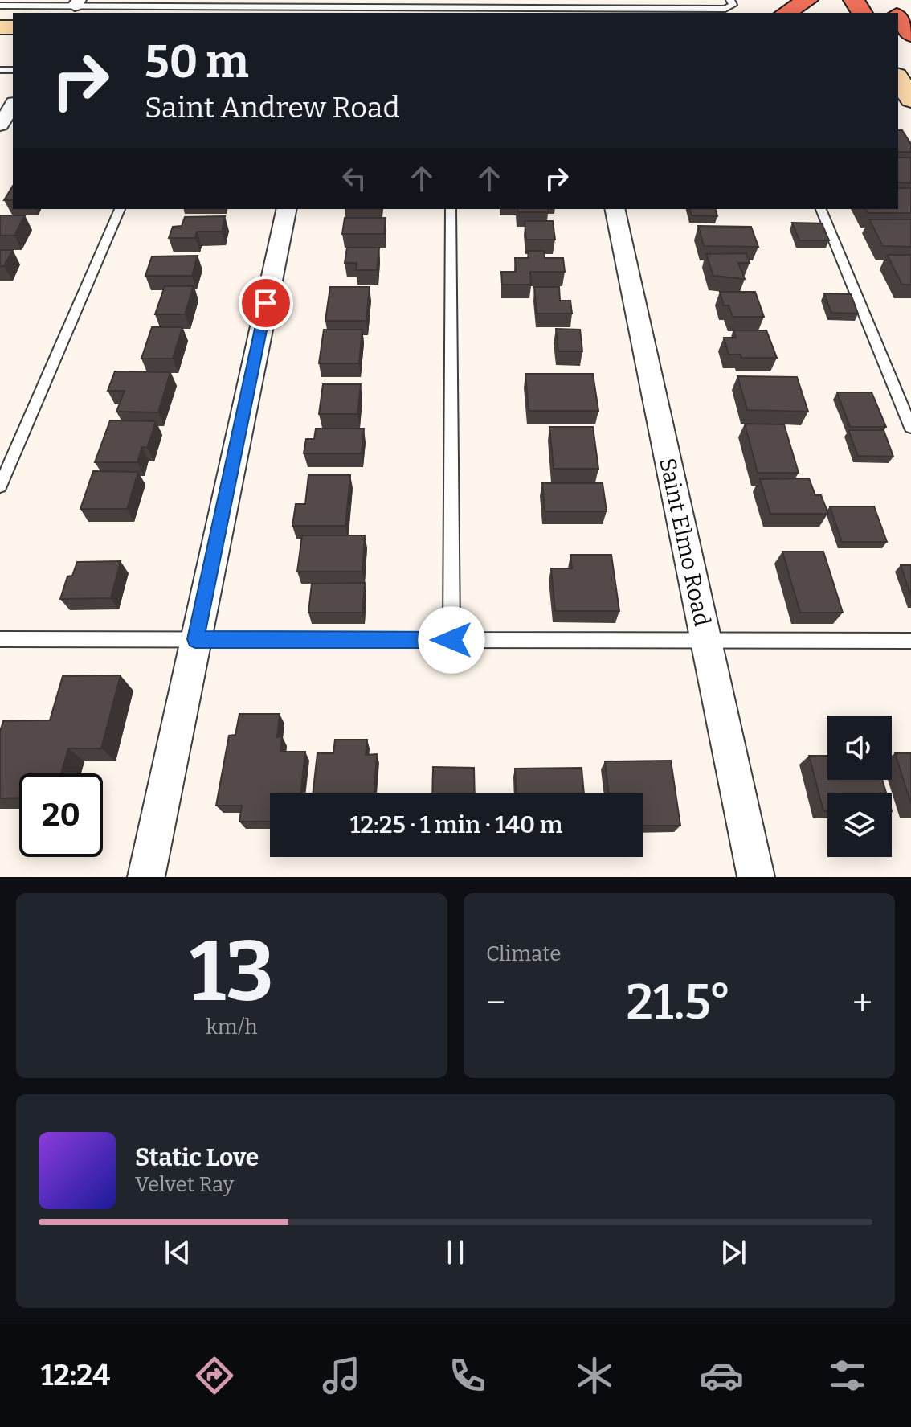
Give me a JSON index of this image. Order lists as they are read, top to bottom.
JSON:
{
  "streets": {
    "street": ["Saint Elmo Road"]
  },
  "page": {
    "turn": ["50 m", "Saint Andrew Road"],
    "limit": "20",
    "trip": "12:25 · 1 min · 140 m",
    "tile": [
      ["13", "km/h"],
      "Climate"
    ],
    "heat": ["−", "21.5°", "+"],
    "song": ["Static Love", "Velvet Ray"],
    "tabs": "12:24"
  }
}
